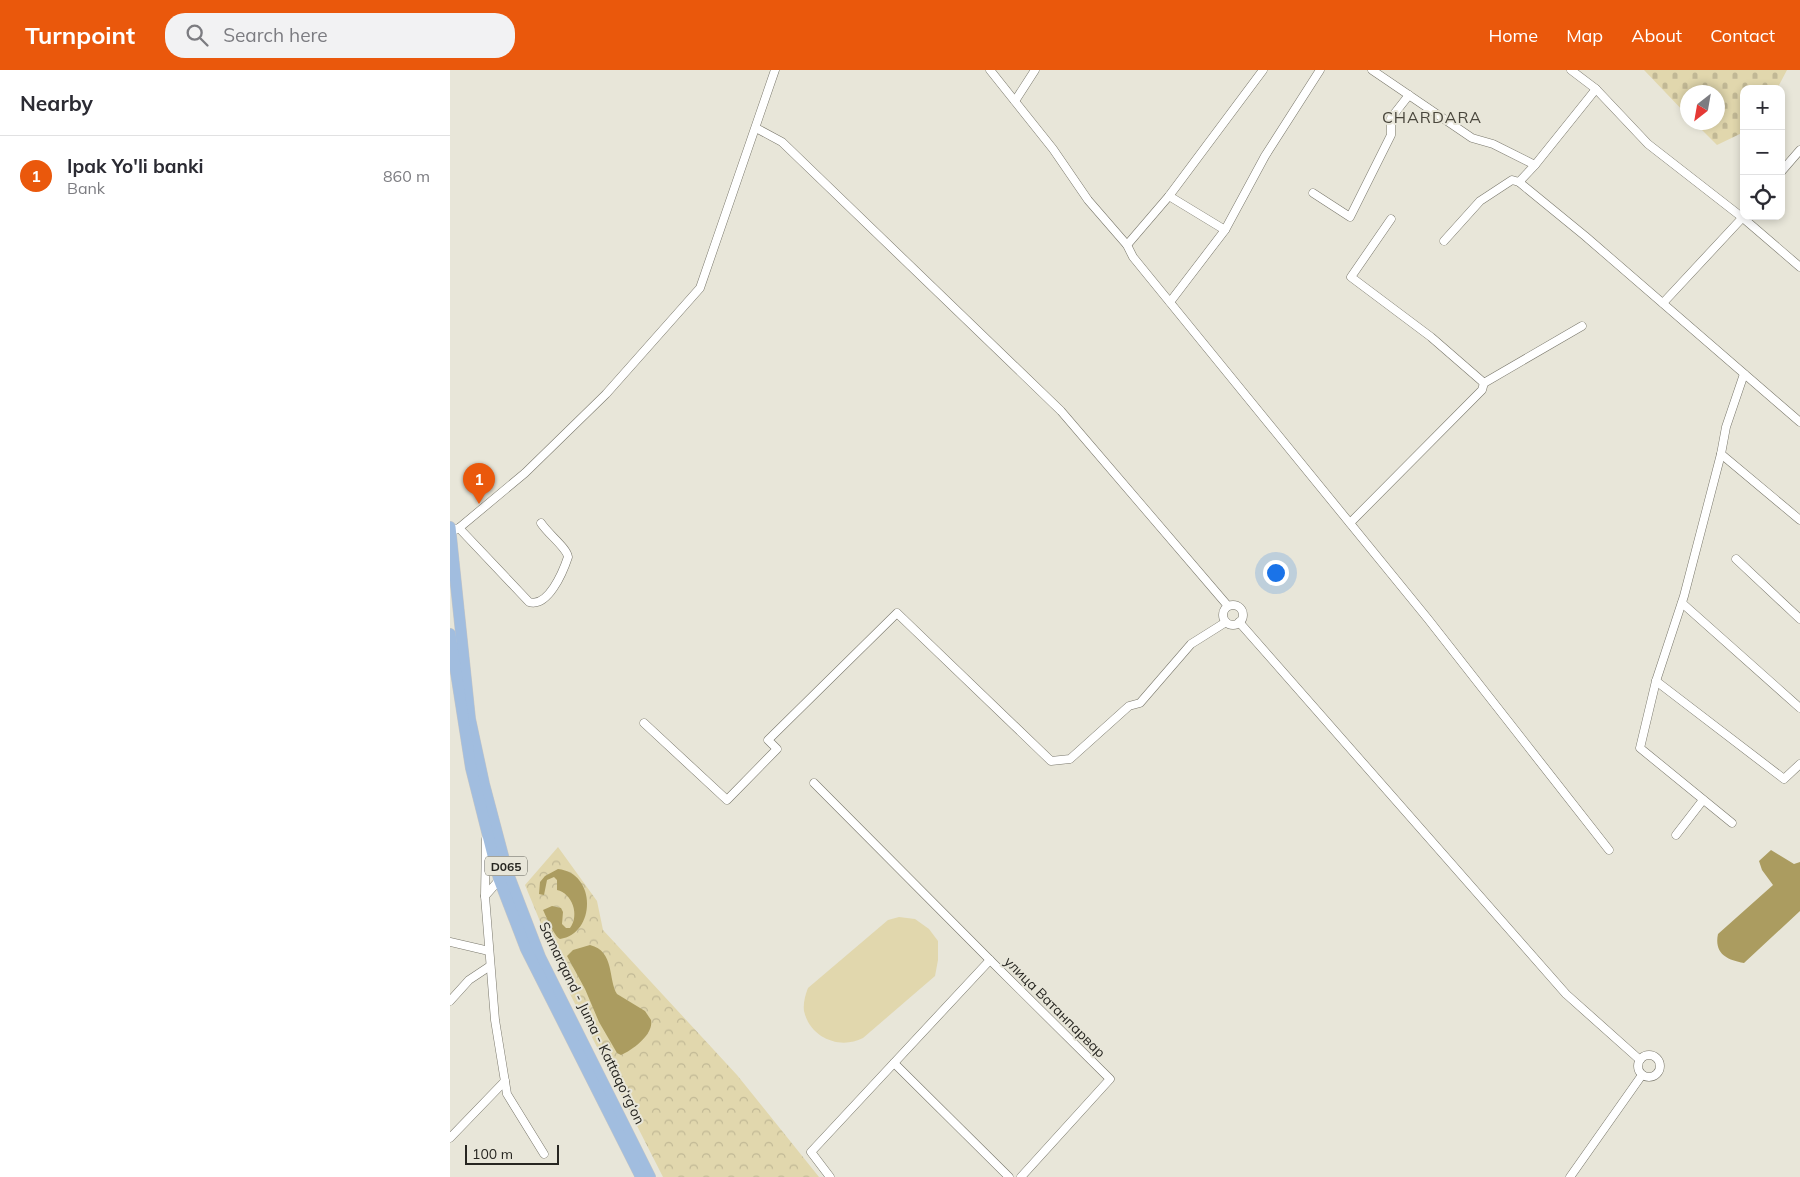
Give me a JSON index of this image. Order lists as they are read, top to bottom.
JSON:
{
  "streets": {
    "main road": ["D065", "Samarqand - Juma - Kattaqo‘rg‘on"],
    "street": ["улица Ватанпарвар"]
  },
  "districts": ["CHARDARA"],
  "scale_bar": "100 m",
  "north": "bottom left",
  "page": {
    "header": "Turnpoint",
    "search": "Search here",
    "nav": [
      "Home",
      "Map",
      "About",
      "Contact"
    ],
    "heading": "Nearby",
    "map_buttons": ["+", "−"],
    "list": [
      {
        "mark": "1",
        "name": "Ipak Yo'li banki",
        "note": "Bank",
        "value": "860 m"
      }
    ],
    "pins": "1",
    "scale": "100 m"
  }
}
